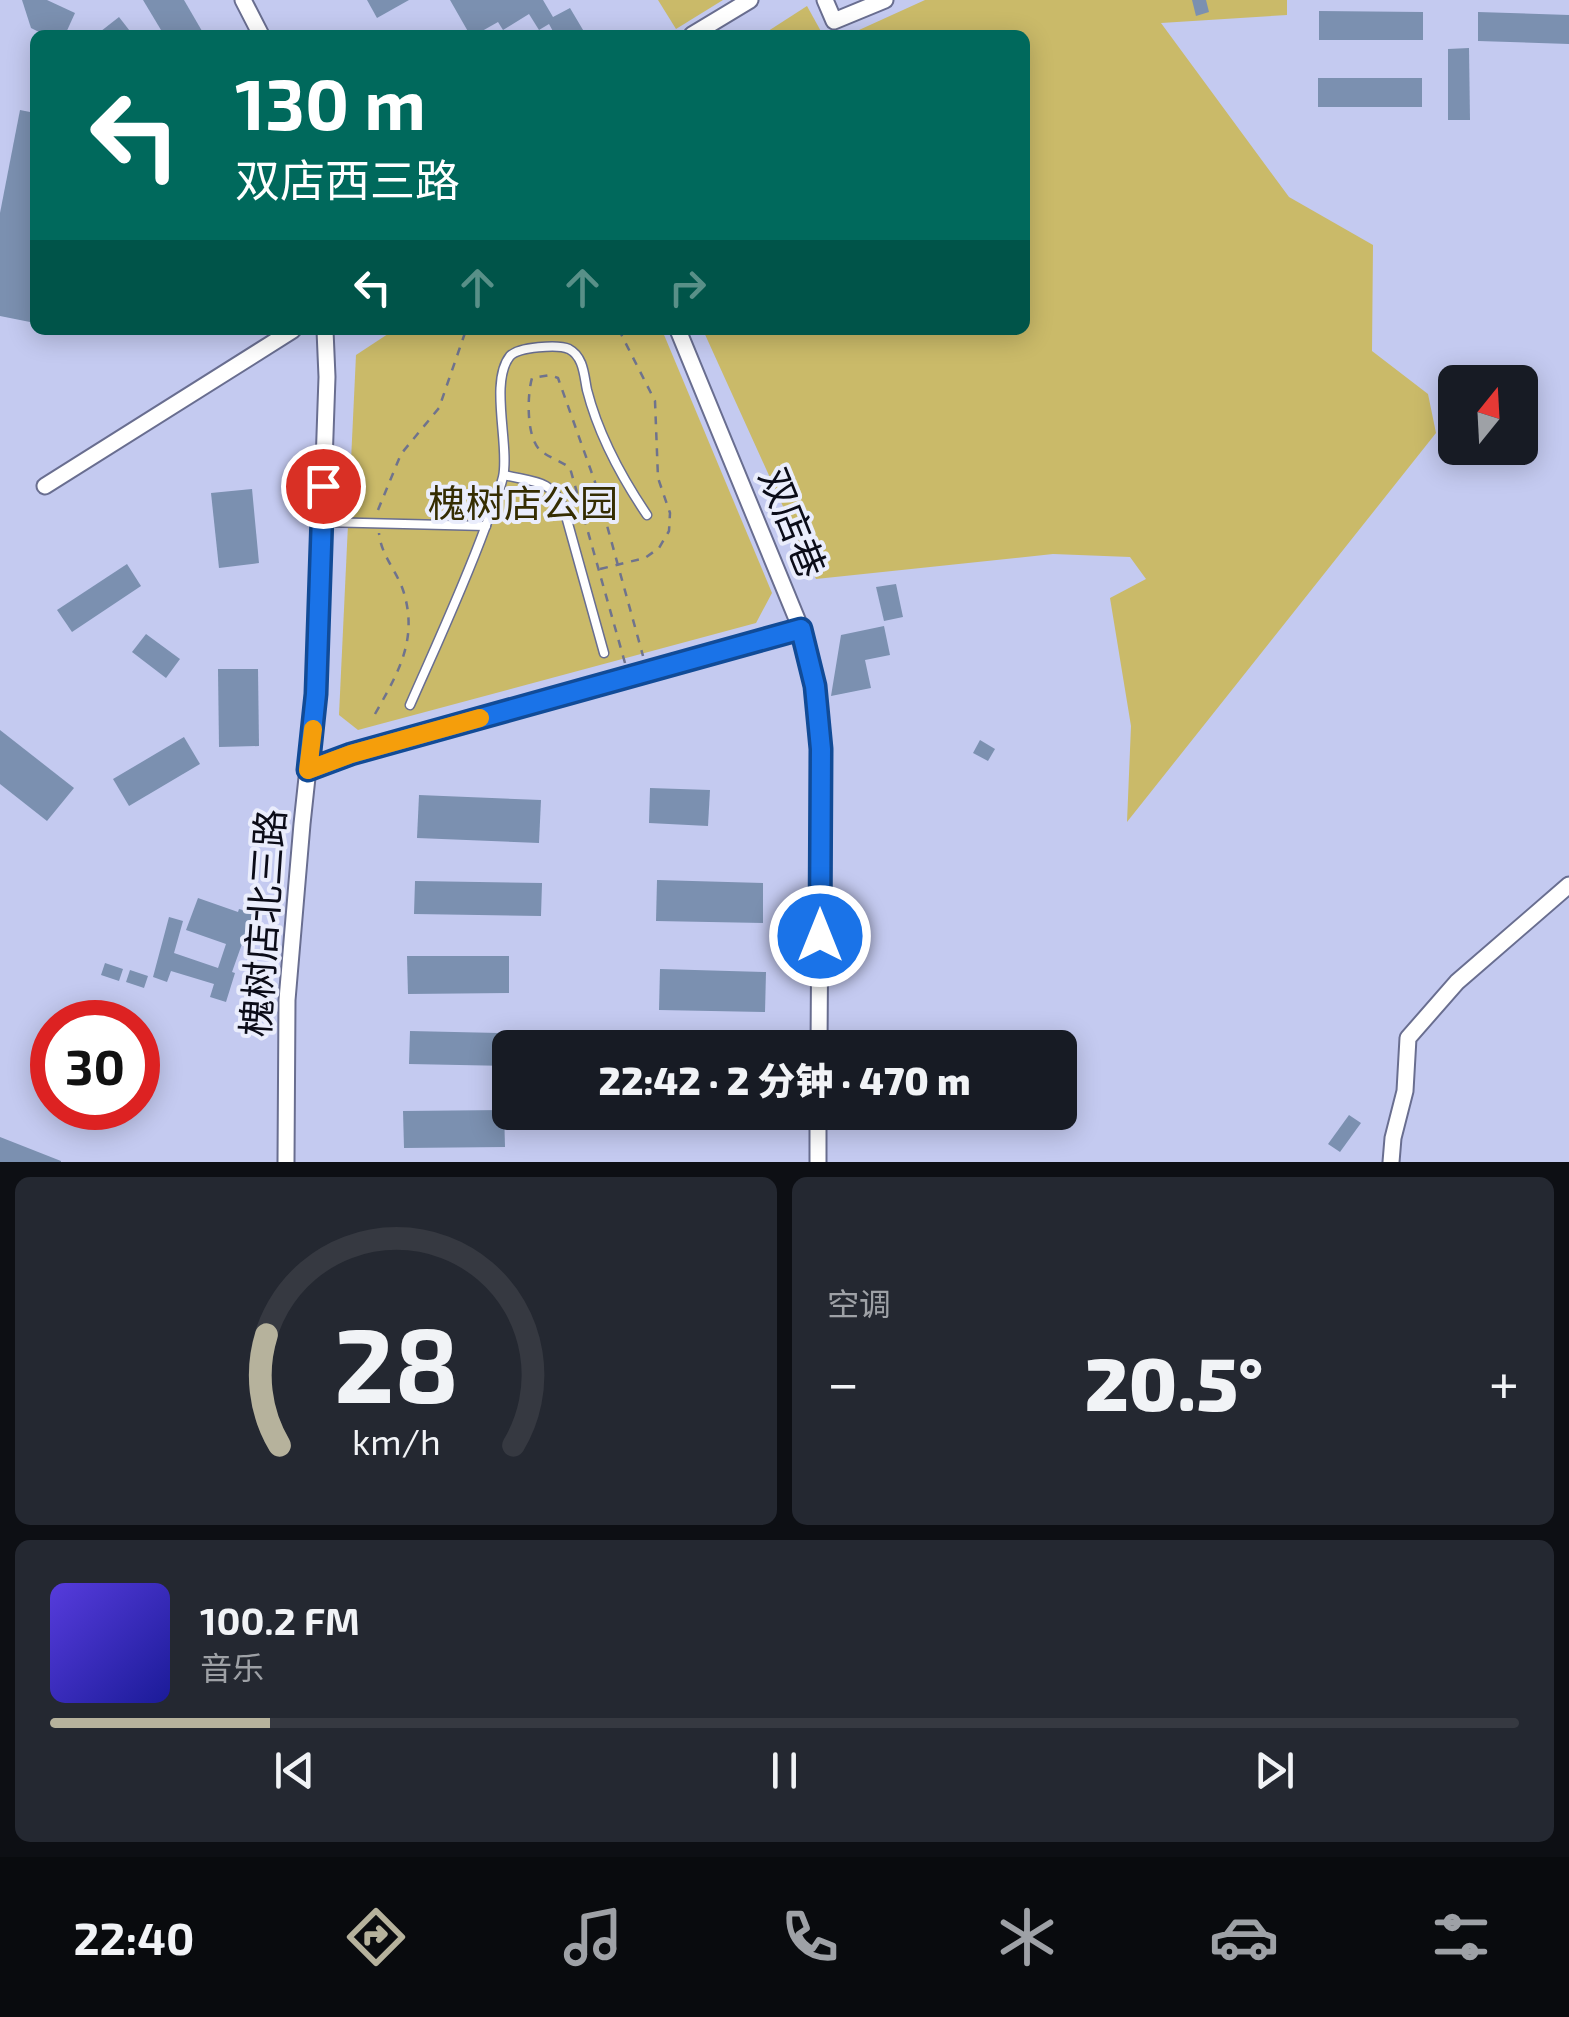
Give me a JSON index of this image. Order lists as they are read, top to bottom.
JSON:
{
  "streets": {
    "street": ["双店巷", "槐树店北三路"]
  },
  "parks": ["槐树店公园"],
  "north": "top",
  "page": {
    "turn": ["130 m", "双店西三路"],
    "limit": "30",
    "trip": "22:42 · 2 分钟 · 470 m",
    "tile": "空调",
    "heat": ["−", "20.5°", "+"],
    "song": ["100.2 FM", "音乐"],
    "tabs": "22:40",
    "gauge": ["28", "km/h"]
  }
}
